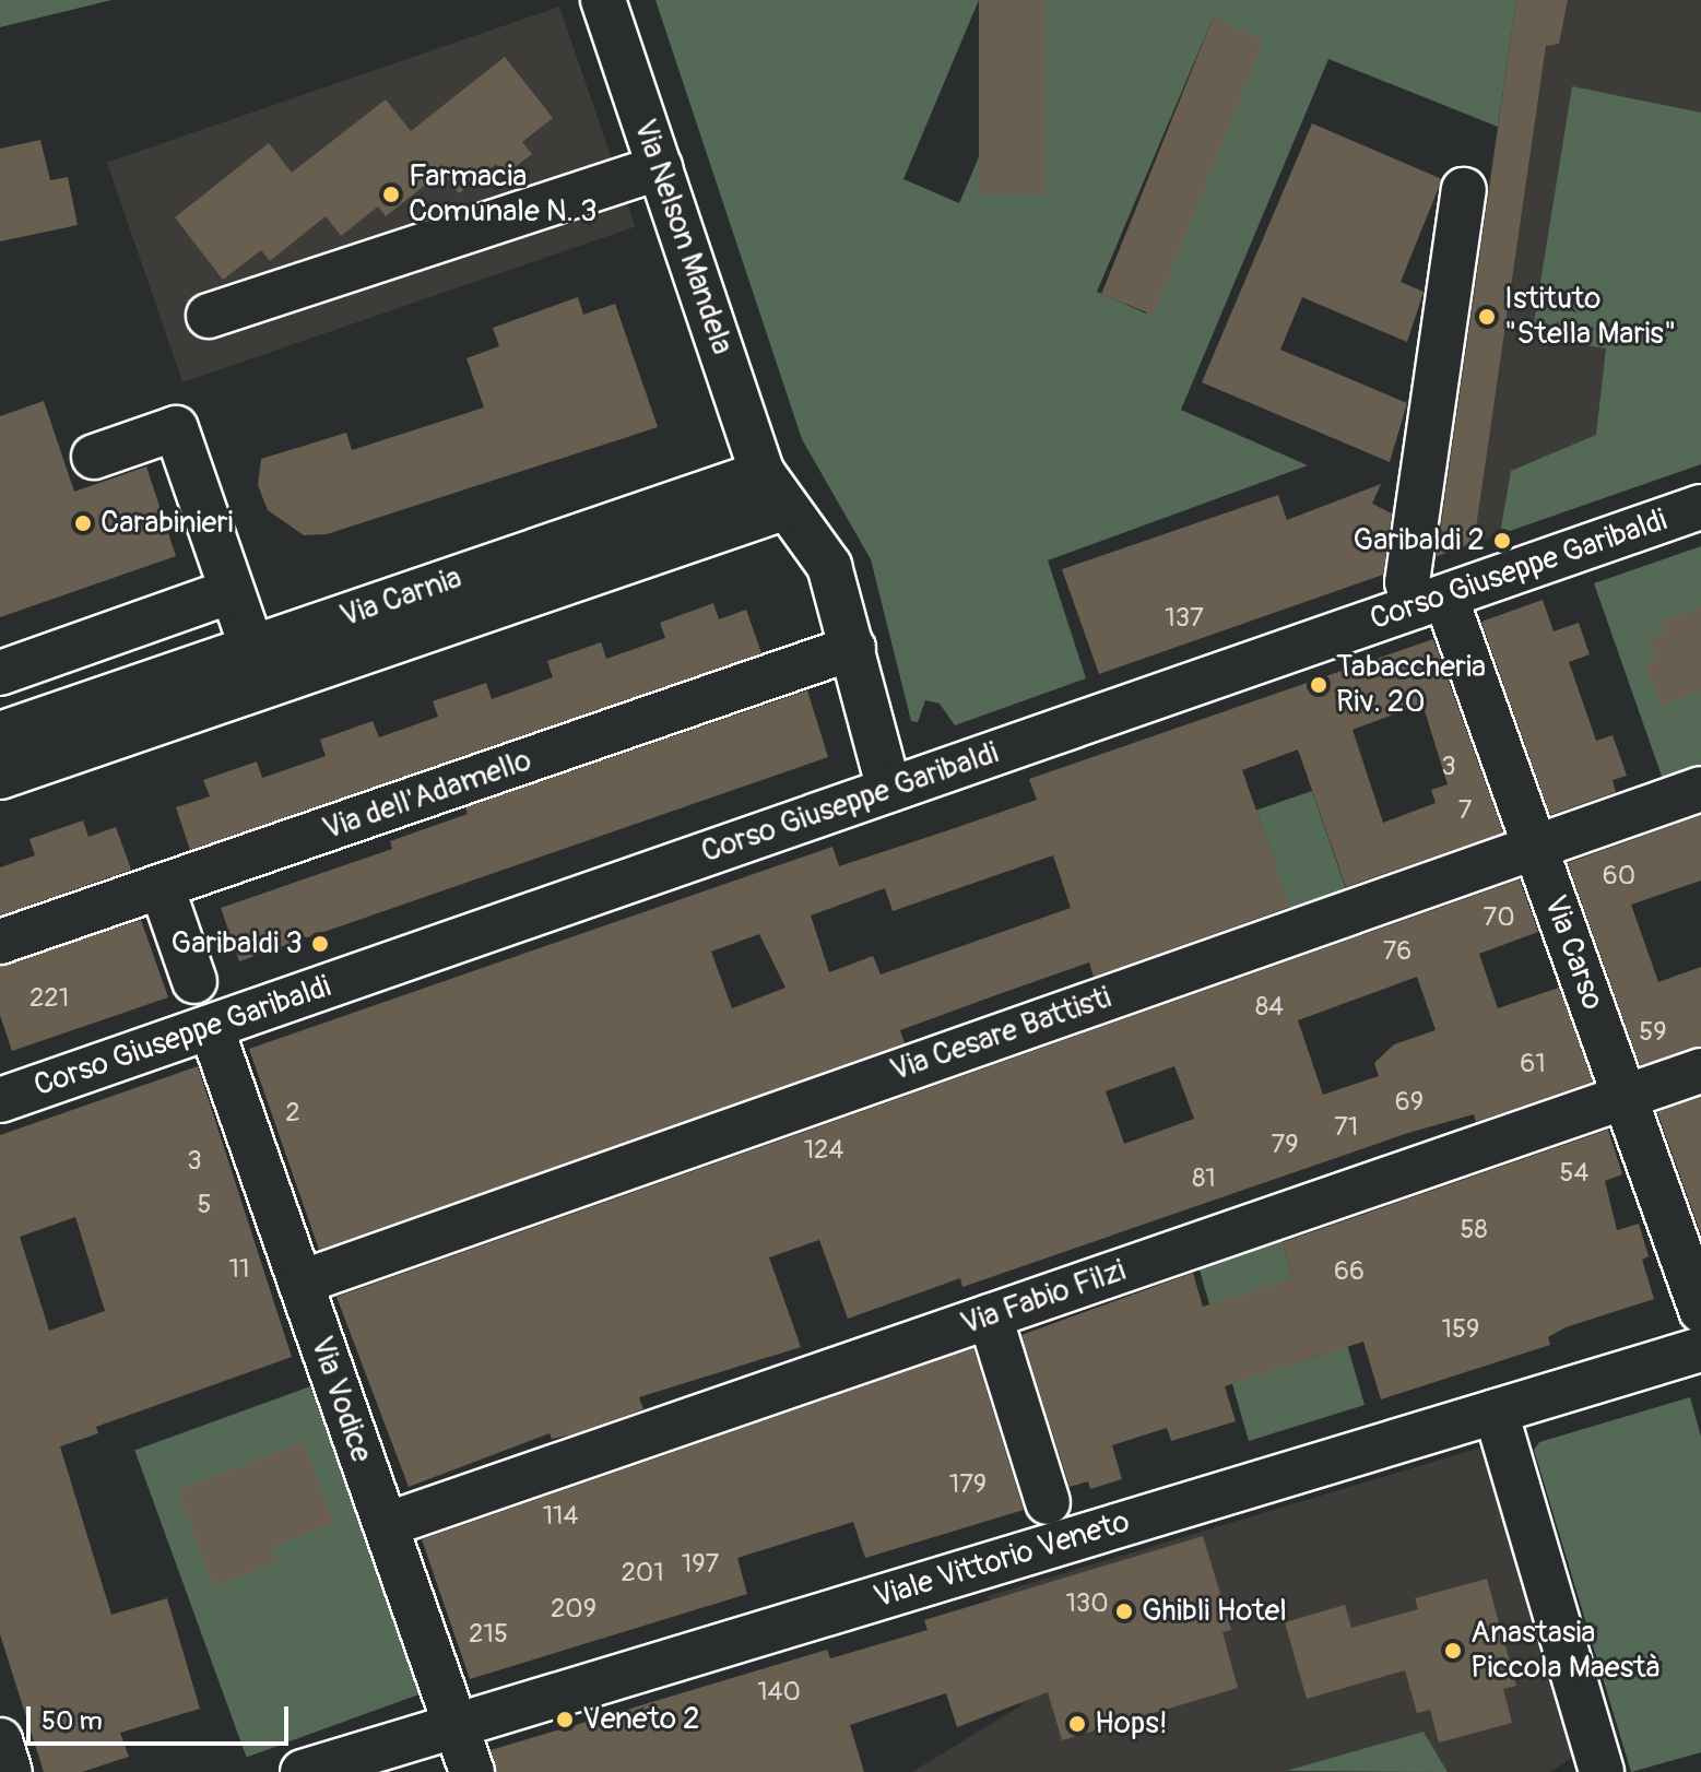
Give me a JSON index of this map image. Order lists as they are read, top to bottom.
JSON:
{
  "streets": {
    "street": [
      "Via Nelson Mandela",
      "Corso Giuseppe Garibaldi",
      "Via Carnia",
      "Via dell'Adamello",
      "Via Carso",
      "Via Cesare Battisti",
      "Via Fabio Filzi",
      "Via Vodice",
      "Viale Vittorio Veneto"
    ]
  },
  "crossings": [
    ["Via Nelson Mandela", "Via Carnia"],
    ["Corso Giuseppe Garibaldi", "Via Carso"],
    ["Corso Giuseppe Garibaldi", "Via Vodice"],
    ["Via Carso", "Via Cesare Battisti"],
    ["Via Carso", "Via Fabio Filzi"],
    ["Via Cesare Battisti", "Via Vodice"],
    ["Via Fabio Filzi", "Via Vodice"],
    ["Via Vodice", "Viale Vittorio Veneto"]
  ],
  "places": [
    "Farmacia Comunale N. 3",
    "Istituto \"Stella Maris\"",
    "Carabinieri",
    "Garibaldi 2",
    "Tabaccheria Riv. 20",
    "Garibaldi 3",
    "Ghibli Hotel",
    "Anastasia Piccola Maestà",
    "Veneto 2",
    "Hops!"
  ],
  "house_numbers": [
    "137",
    "3",
    "7",
    "60",
    "70",
    "76",
    "221",
    "84",
    "59",
    "61",
    "69",
    "2",
    "71",
    "79",
    "124",
    "3",
    "54",
    "81",
    "5",
    "58",
    "11",
    "66",
    "159",
    "179",
    "114",
    "197",
    "201",
    "130",
    "209",
    "215",
    "140"
  ],
  "scale_bar": "50 m"
}
